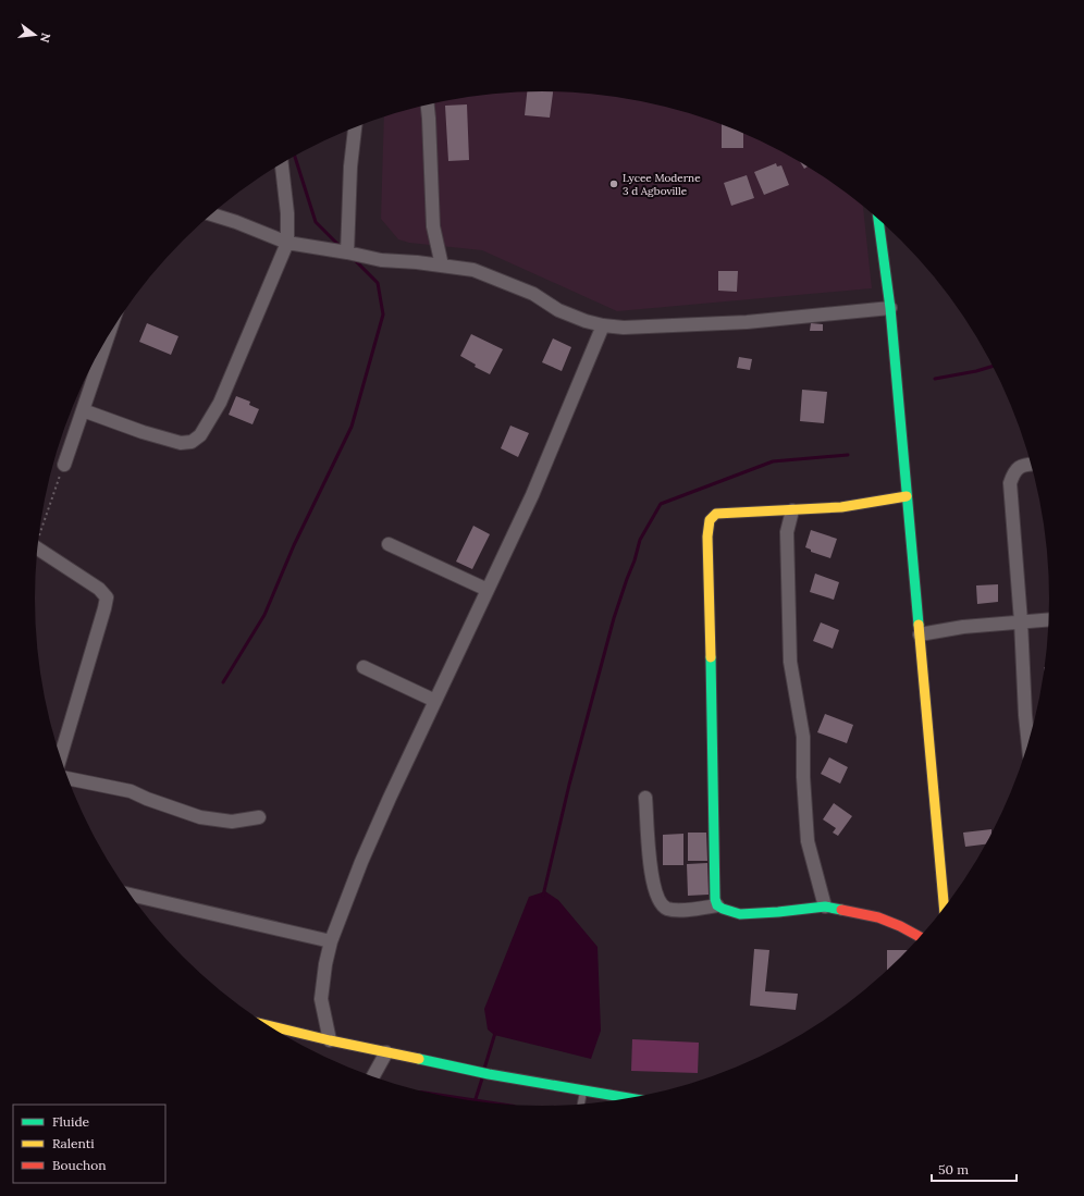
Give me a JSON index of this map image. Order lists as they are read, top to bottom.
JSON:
{
  "places": ["Lycee Moderne 3 d Agboville"],
  "legend": ["Fluide", "Ralenti", "Bouchon"],
  "scale_bar": "50 m",
  "north": "right"
}
